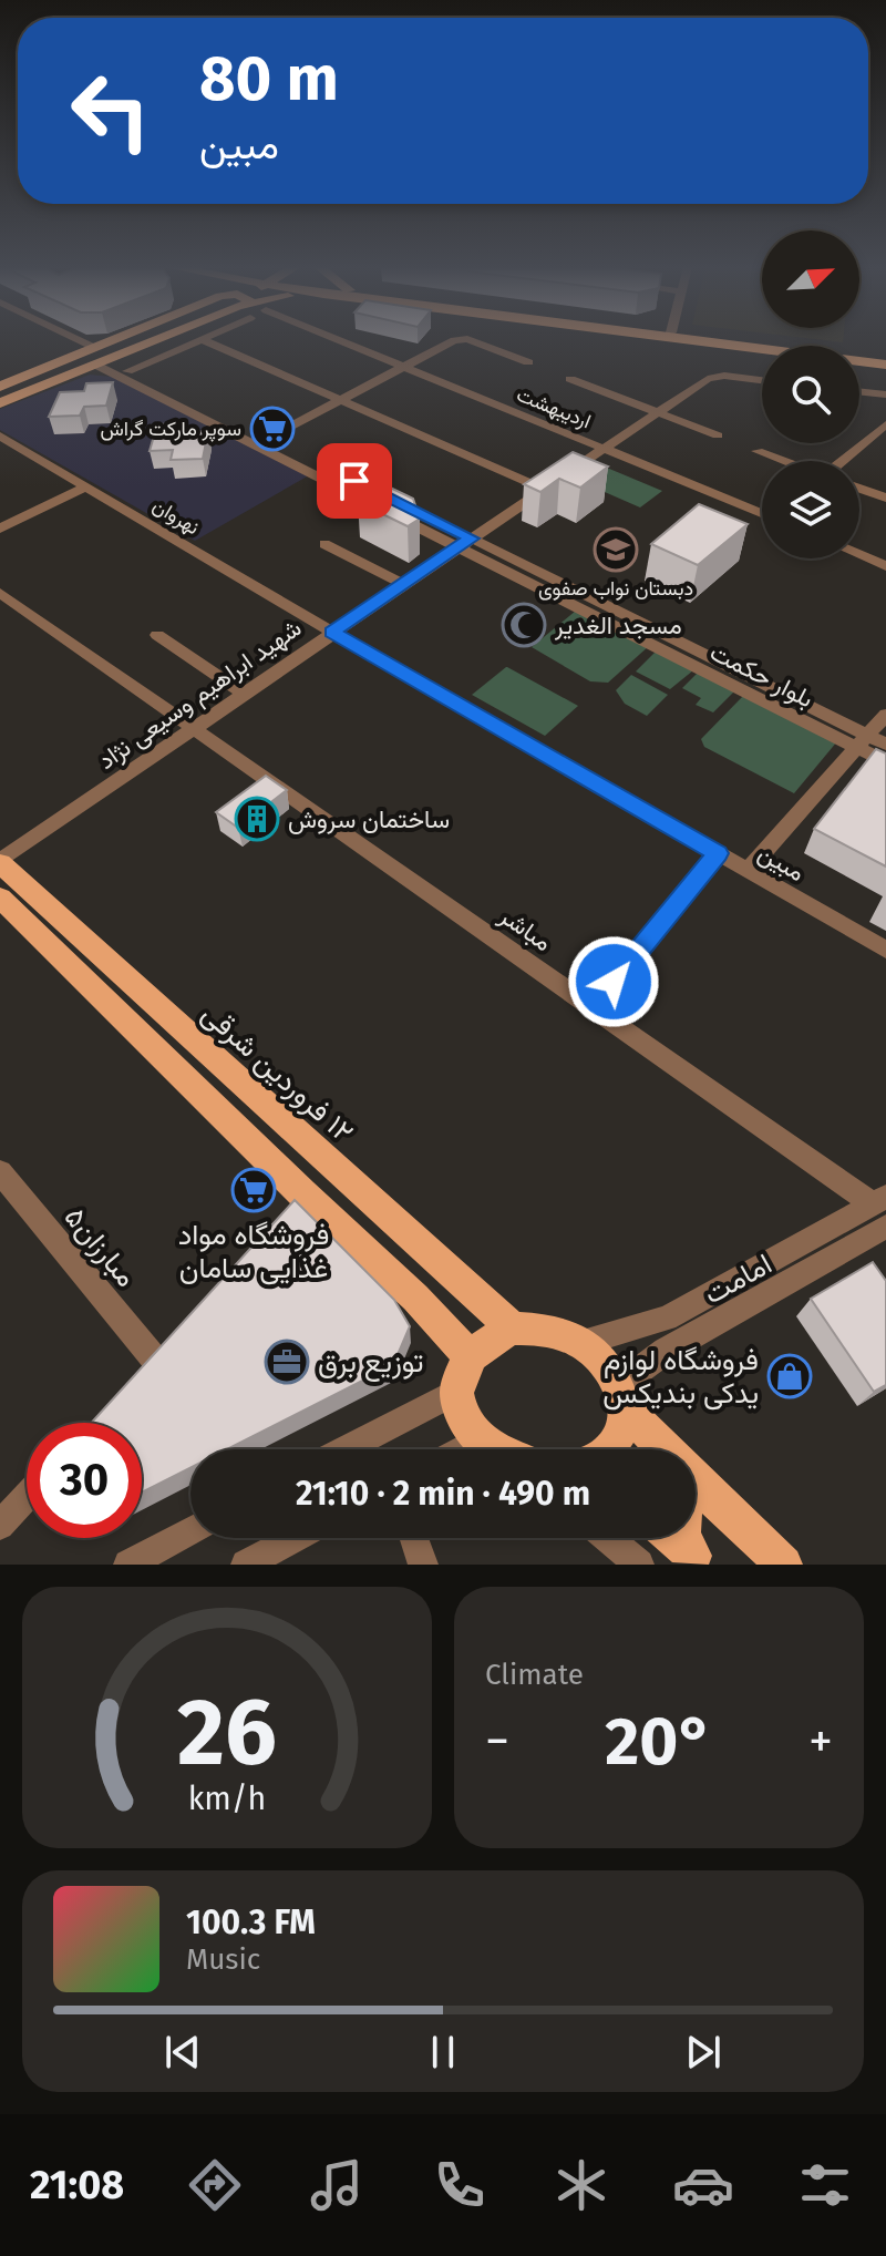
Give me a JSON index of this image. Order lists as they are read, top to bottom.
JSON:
{
  "streets": {
    "main road": ["١٢ فروردین شرقی"],
    "street": [
      "اردیبهشت",
      "نهروان",
      "بلوار حکمت",
      "شهید ابراهیم وسیعی نژاد",
      "مبین",
      "مباشر",
      "مبارزان۵",
      "امامت"
    ]
  },
  "crossings": [
    ["اردیبهشت", "شهید ابراهیم وسیعی نژاد"],
    ["نهروان", "شهید ابراهیم وسیعی نژاد"],
    ["نهروان", "مبین"],
    ["بلوار حکمت", "شهید ابراهیم وسیعی نژاد"],
    ["شهید ابراهیم وسیعی نژاد", "مبین"],
    ["شهید ابراهیم وسیعی نژاد", "مباشر"],
    ["شهید ابراهیم وسیعی نژاد", "١٢ فروردین شرقی"],
    ["مباشر", "امامت"]
  ],
  "places": {
    "supermarket": ["سوپر مارکت گراش", "فروشگاه مواد غذایی سامان"],
    "school or university": ["دبستان نواب صفوی"],
    "mosque": ["مسجد الغدیر"],
    "building": ["ساختمان سروش"],
    "office": ["توزیع برق"],
    "shop": ["فروشگاه لوازم یدکی بندیکس"]
  },
  "north": "top right",
  "page": {
    "turn": ["80 m", "مبین"],
    "limit": "30",
    "trip": "21:10 · 2 min · 490 m",
    "tile": "Climate",
    "heat": ["−", "20°", "+"],
    "song": ["100.3 FM", "Music"],
    "tabs": "21:08",
    "gauge": ["26", "km/h"]
  }
}
